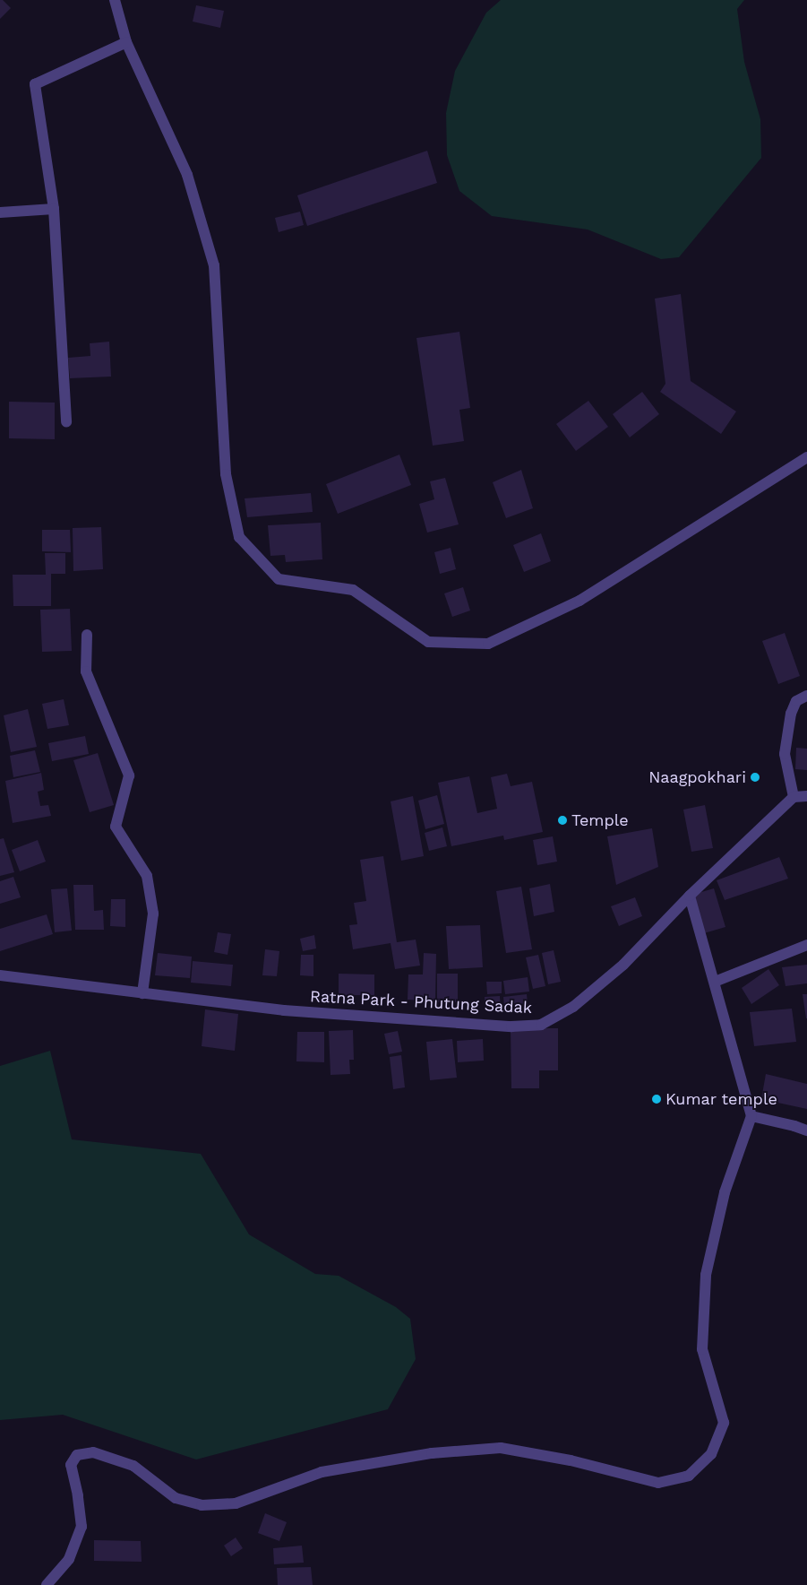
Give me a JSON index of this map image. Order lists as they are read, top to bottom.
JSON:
{
  "streets": {
    "street": ["Ratna Park - Phutung Sadak"]
  },
  "places": ["Naagpokhari", "Temple", "Kumar temple"]
}
